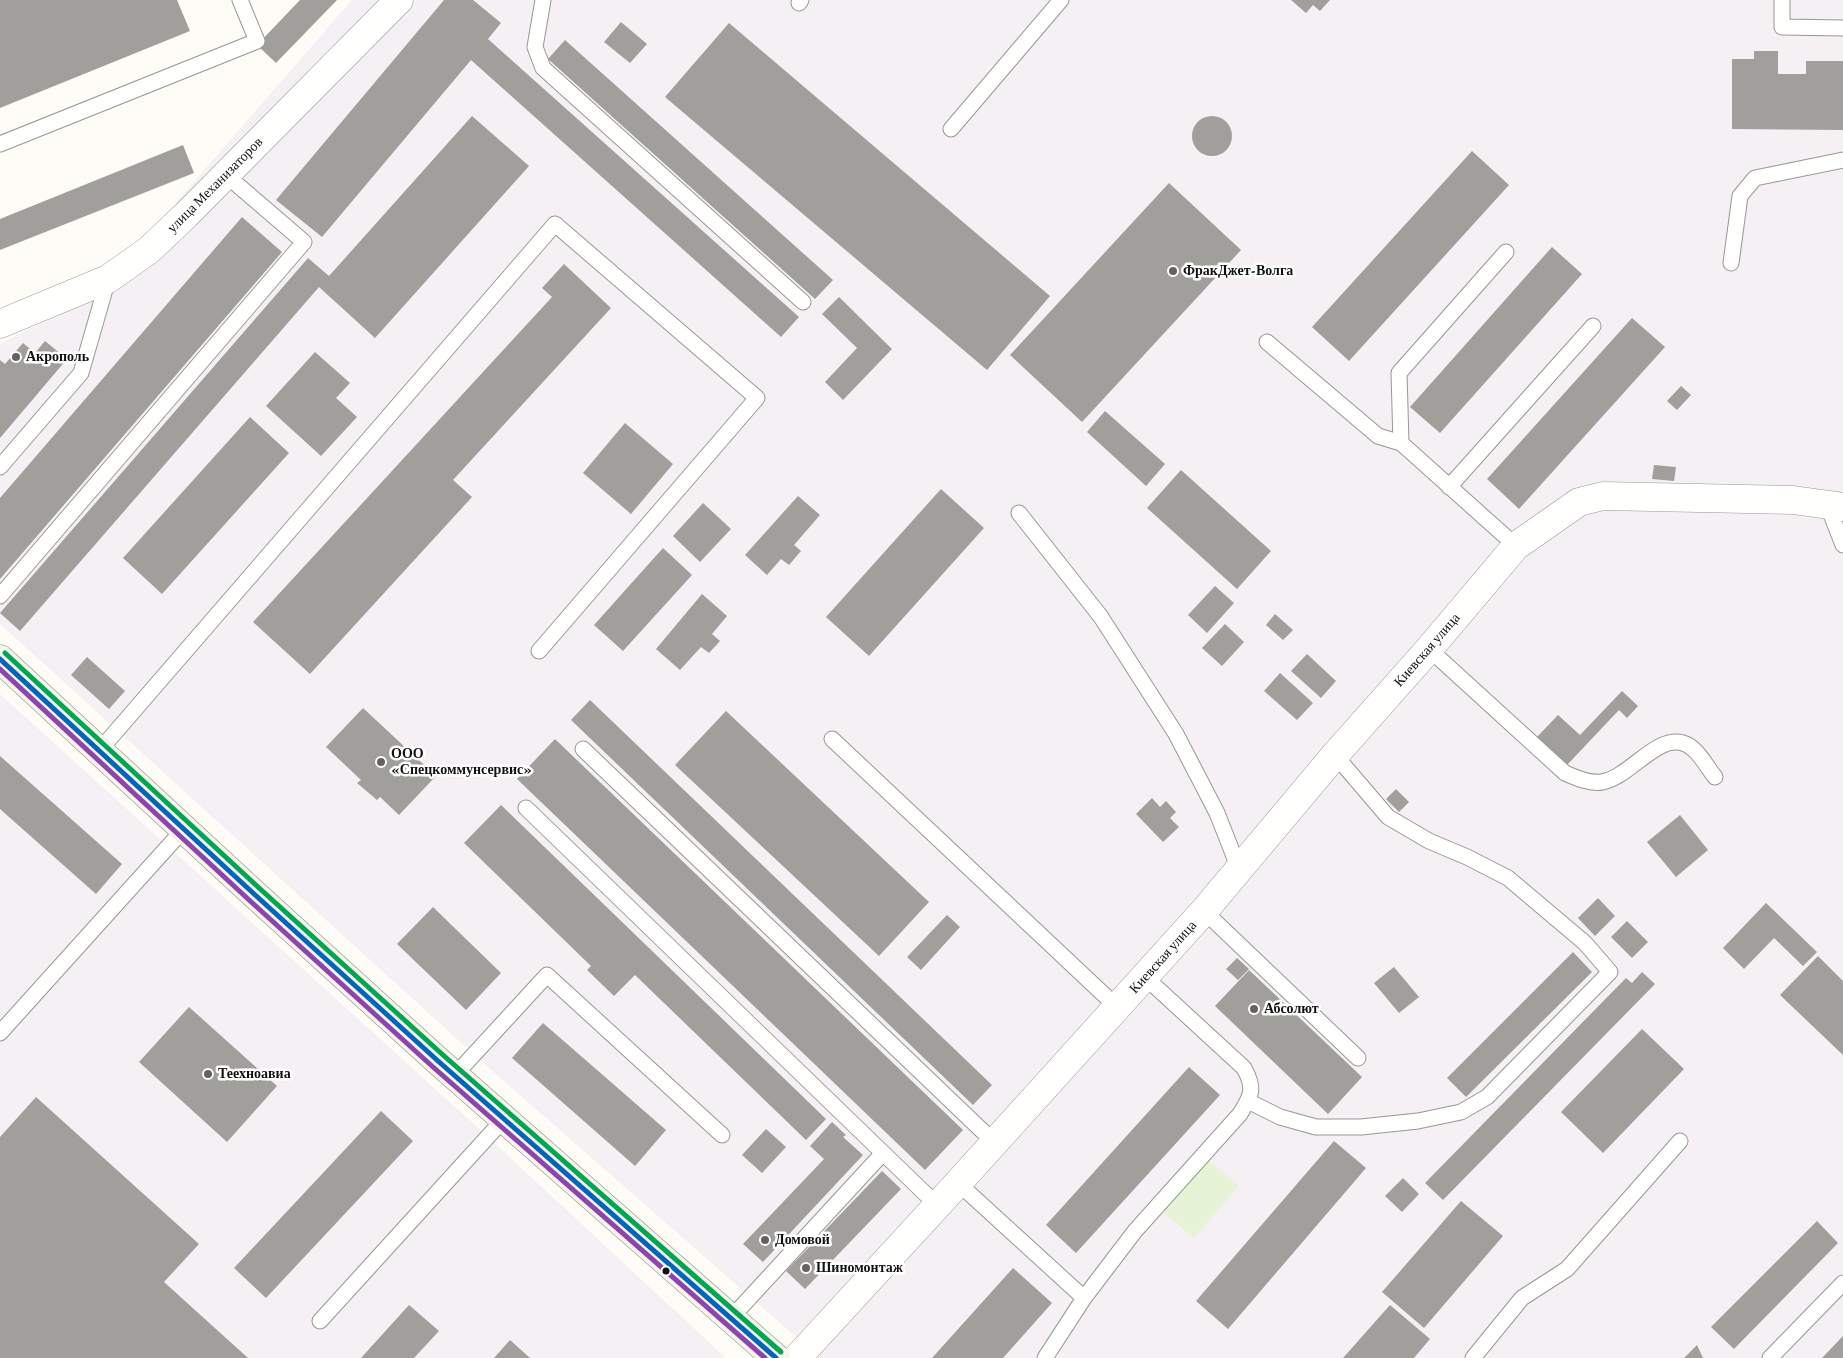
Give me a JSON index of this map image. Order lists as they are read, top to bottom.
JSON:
{
  "streets": {
    "street": ["улица Механизаторов", "Киевская улица"]
  },
  "places": [
    "ФракДжет-Волга",
    "Акрополь",
    "ООО «Спецкоммунсервис»",
    "Абсолют",
    "Теехноавиа",
    "Домовой",
    "Шиномонтаж"
  ]
}
